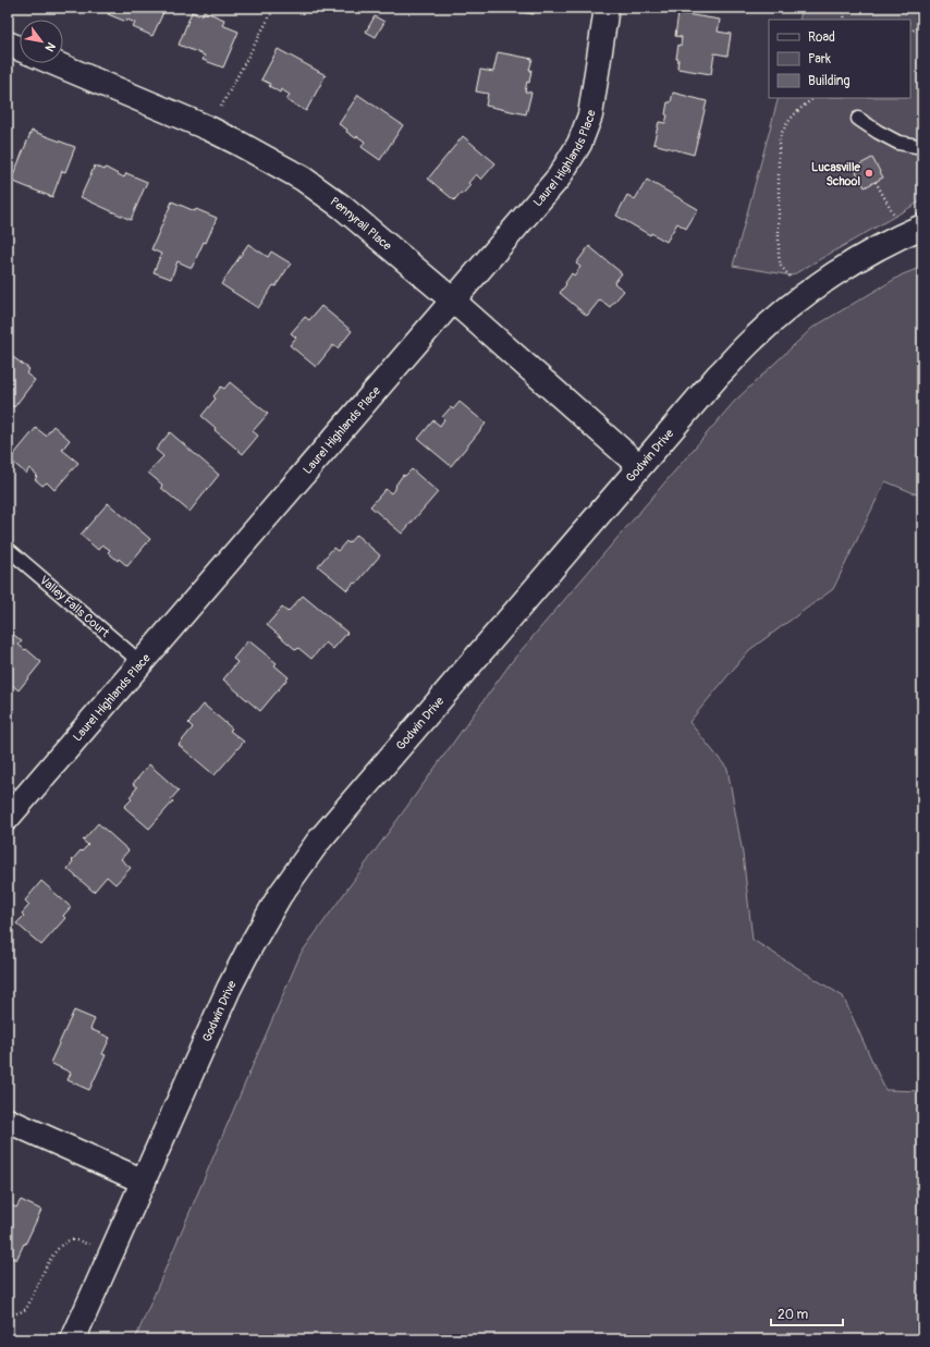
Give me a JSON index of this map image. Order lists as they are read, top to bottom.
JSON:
{
  "streets": {
    "street": ["Laurel Highlands Place", "Pennyrail Place", "Godwin Drive"],
    "lane": ["Valley Falls Court"]
  },
  "crossings": [
    ["Laurel Highlands Place", "Pennyrail Place"],
    ["Laurel Highlands Place", "Valley Falls Court"],
    ["Pennyrail Place", "Godwin Drive"]
  ],
  "places": ["Lucasville School"],
  "legend": ["Road", "Park", "Building"],
  "scale_bar": "20 m",
  "north": "bottom right"
}
